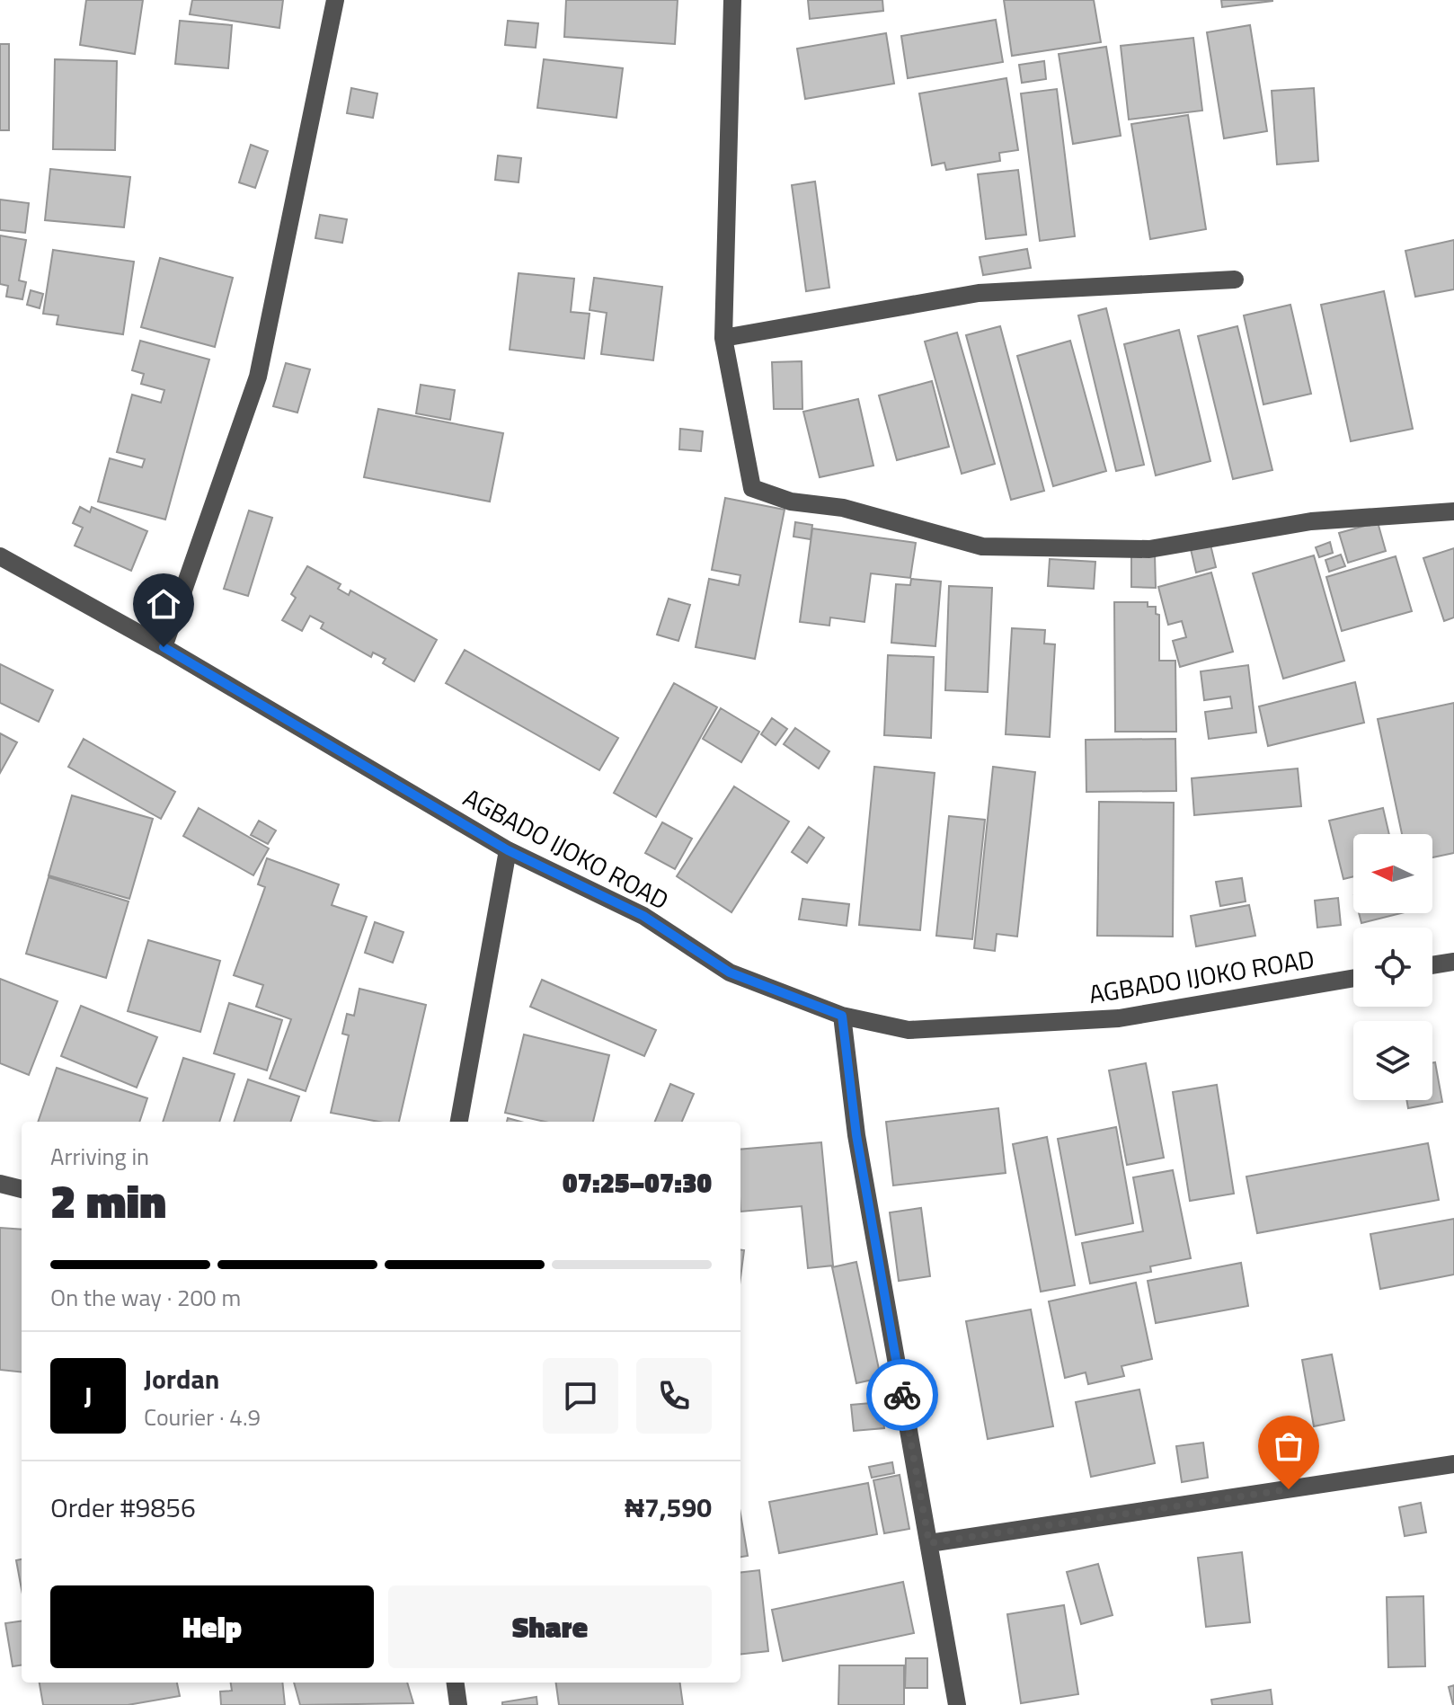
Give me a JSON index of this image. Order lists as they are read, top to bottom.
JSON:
{
  "streets": {
    "street": ["AGBADO IJOKO ROAD"]
  },
  "north": "left",
  "page": {
    "heading": ["2 min", "Arriving in", "07:25–07:30"],
    "panel": [
      "Jordan",
      "Courier · 4.9",
      "Order #9856",
      "₦7,590"
    ],
    "bar": "On the way · 200 m",
    "round": "J",
    "buttons": ["Help", "Share"]
  }
}
